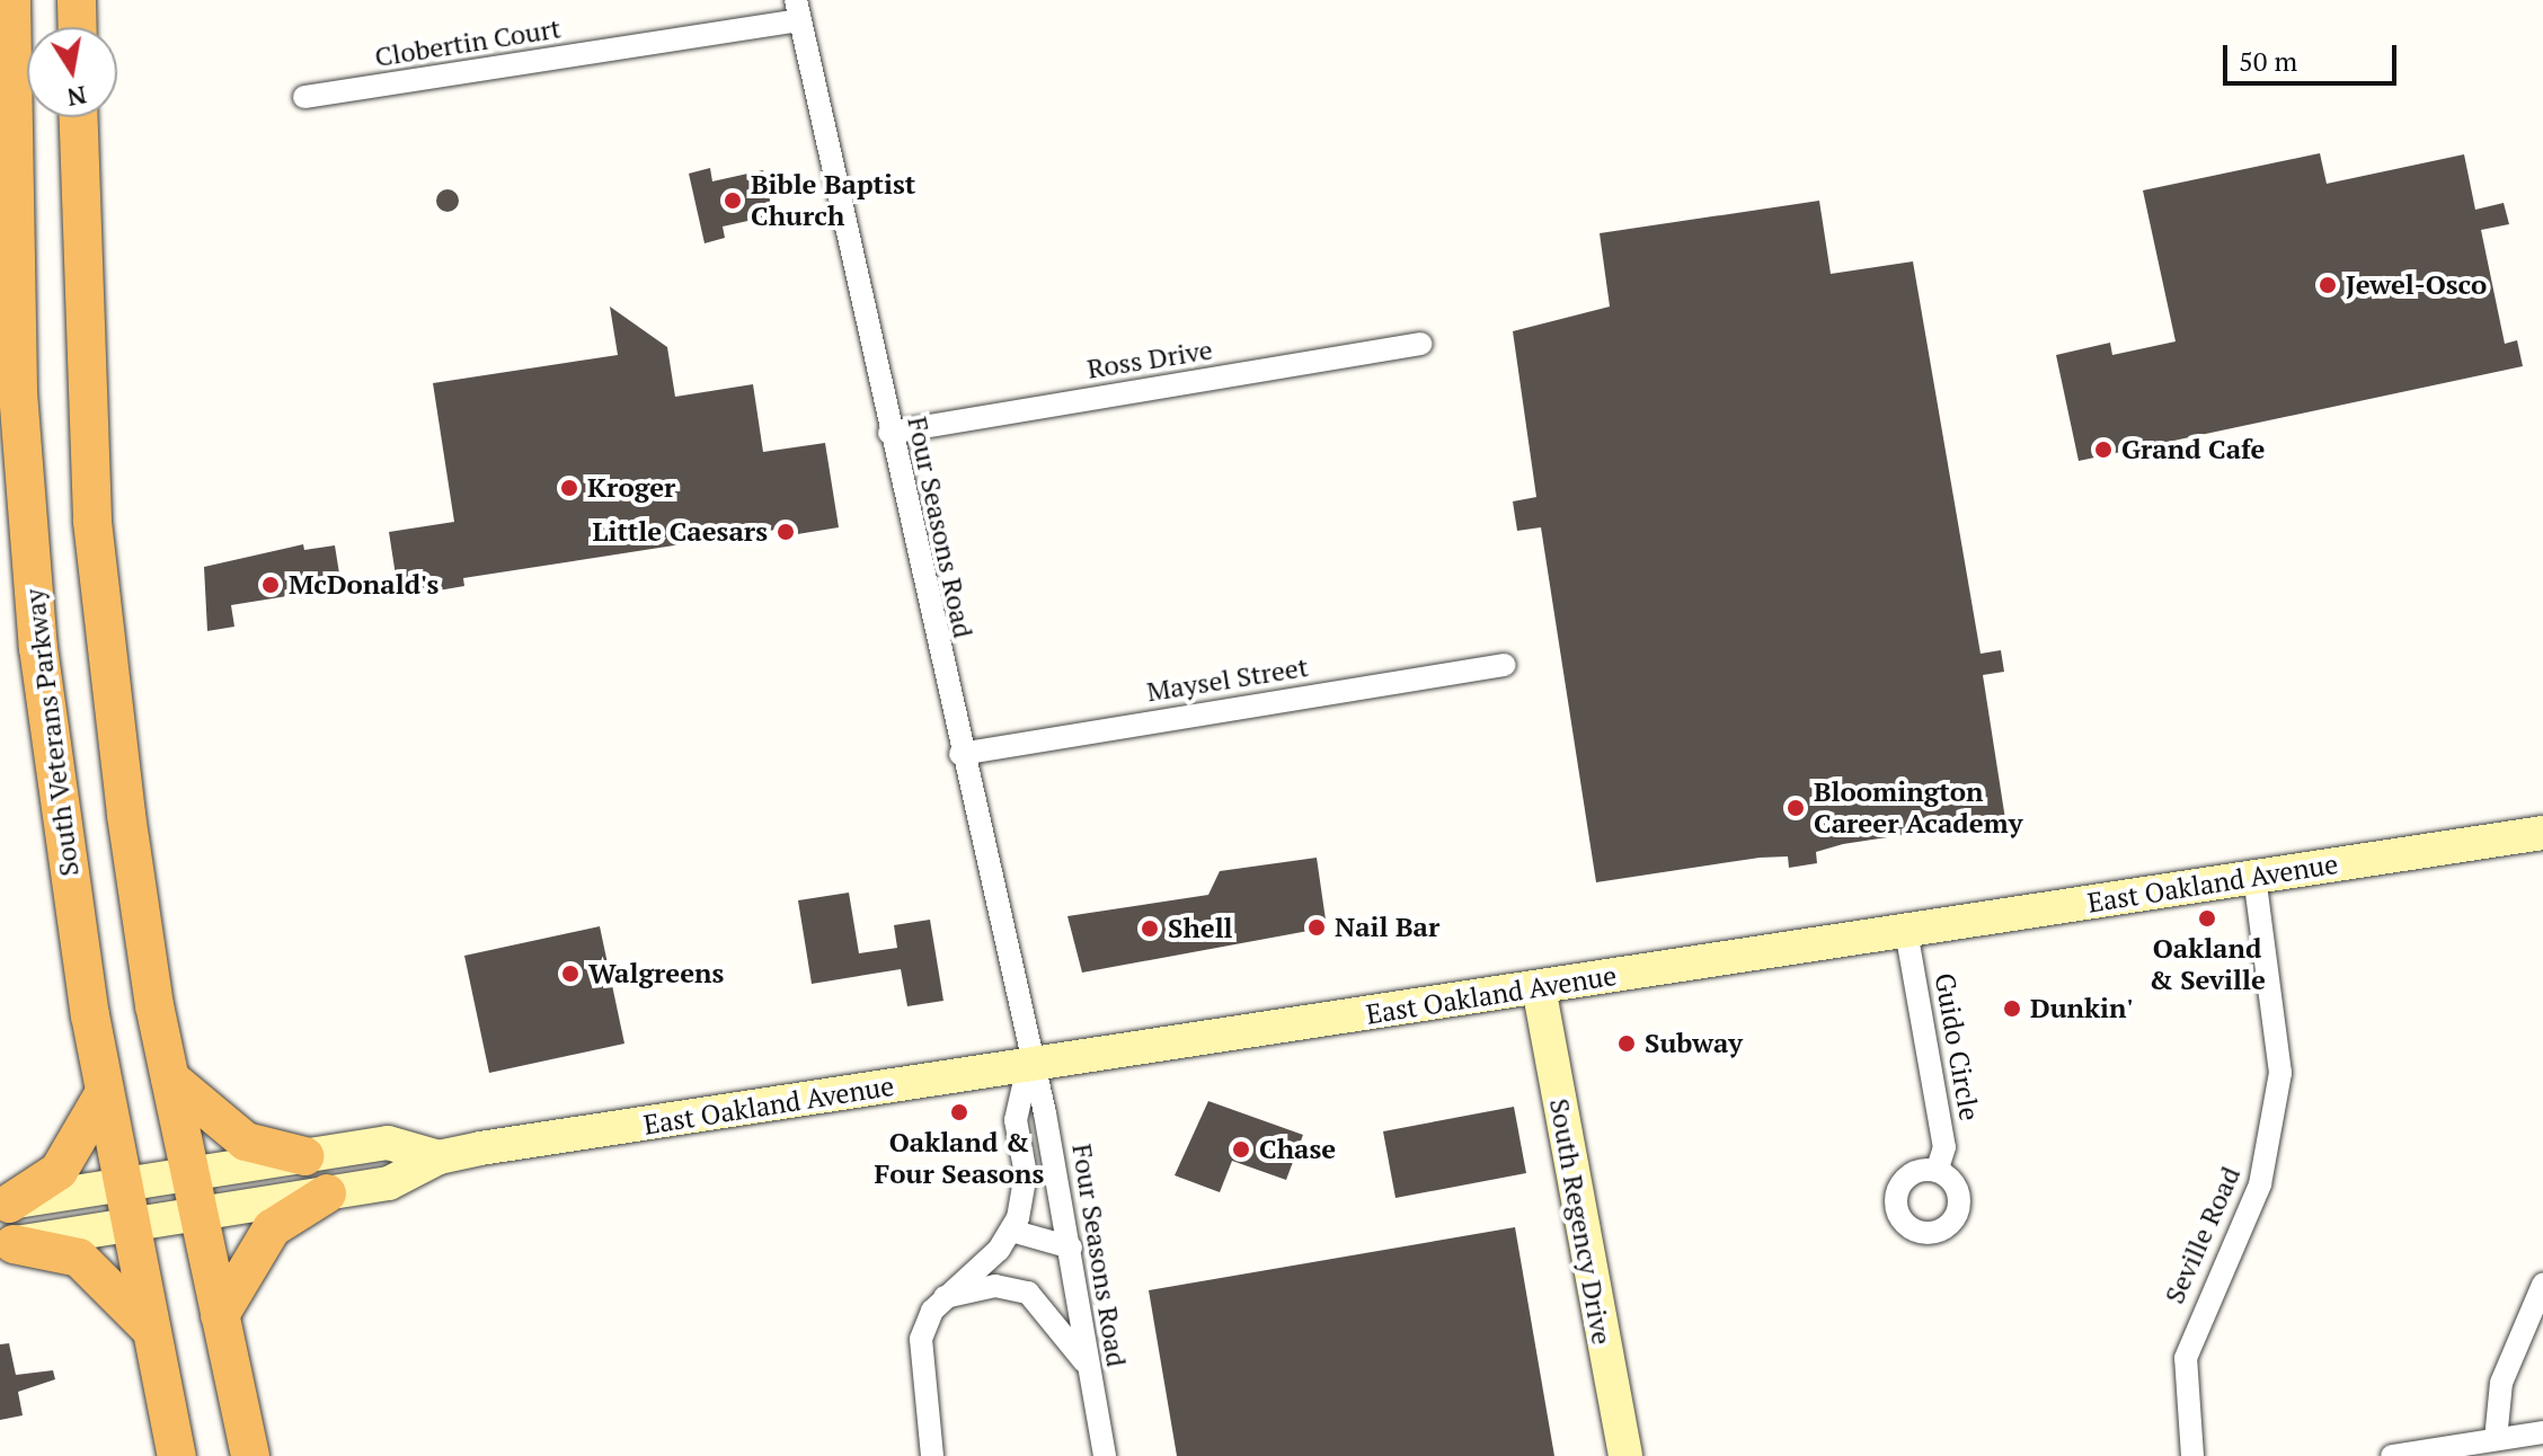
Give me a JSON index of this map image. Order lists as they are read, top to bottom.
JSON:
{
  "streets": {
    "highway": ["South Veterans Parkway"],
    "main road": ["East Oakland Avenue", "South Regency Drive"],
    "street": [
      "Clobertin Court",
      "Ross Drive",
      "Four Seasons Road",
      "Maysel Street",
      "Guido Circle",
      "Seville Road"
    ]
  },
  "crossings": [
    ["Clobertin Court", "Four Seasons Road"],
    ["Ross Drive", "Four Seasons Road"],
    ["Four Seasons Road", "Maysel Street"],
    ["Four Seasons Road", "East Oakland Avenue"],
    ["South Veterans Parkway", "East Oakland Avenue"],
    ["East Oakland Avenue", "Guido Circle"],
    ["East Oakland Avenue", "South Regency Drive"],
    ["East Oakland Avenue", "Seville Road"]
  ],
  "places": [
    "Bible Baptist Church",
    "Jewel-Osco",
    "Grand Cafe",
    "Kroger",
    "Little Caesars",
    "McDonald's",
    "Bloomington Career Academy",
    "Oakland & Seville",
    "Nail Bar",
    "Shell",
    "Walgreens",
    "Dunkin'",
    "Subway",
    "Oakland & Four Seasons",
    "Chase"
  ],
  "scale_bar": "50 m",
  "north": "bottom"
}
